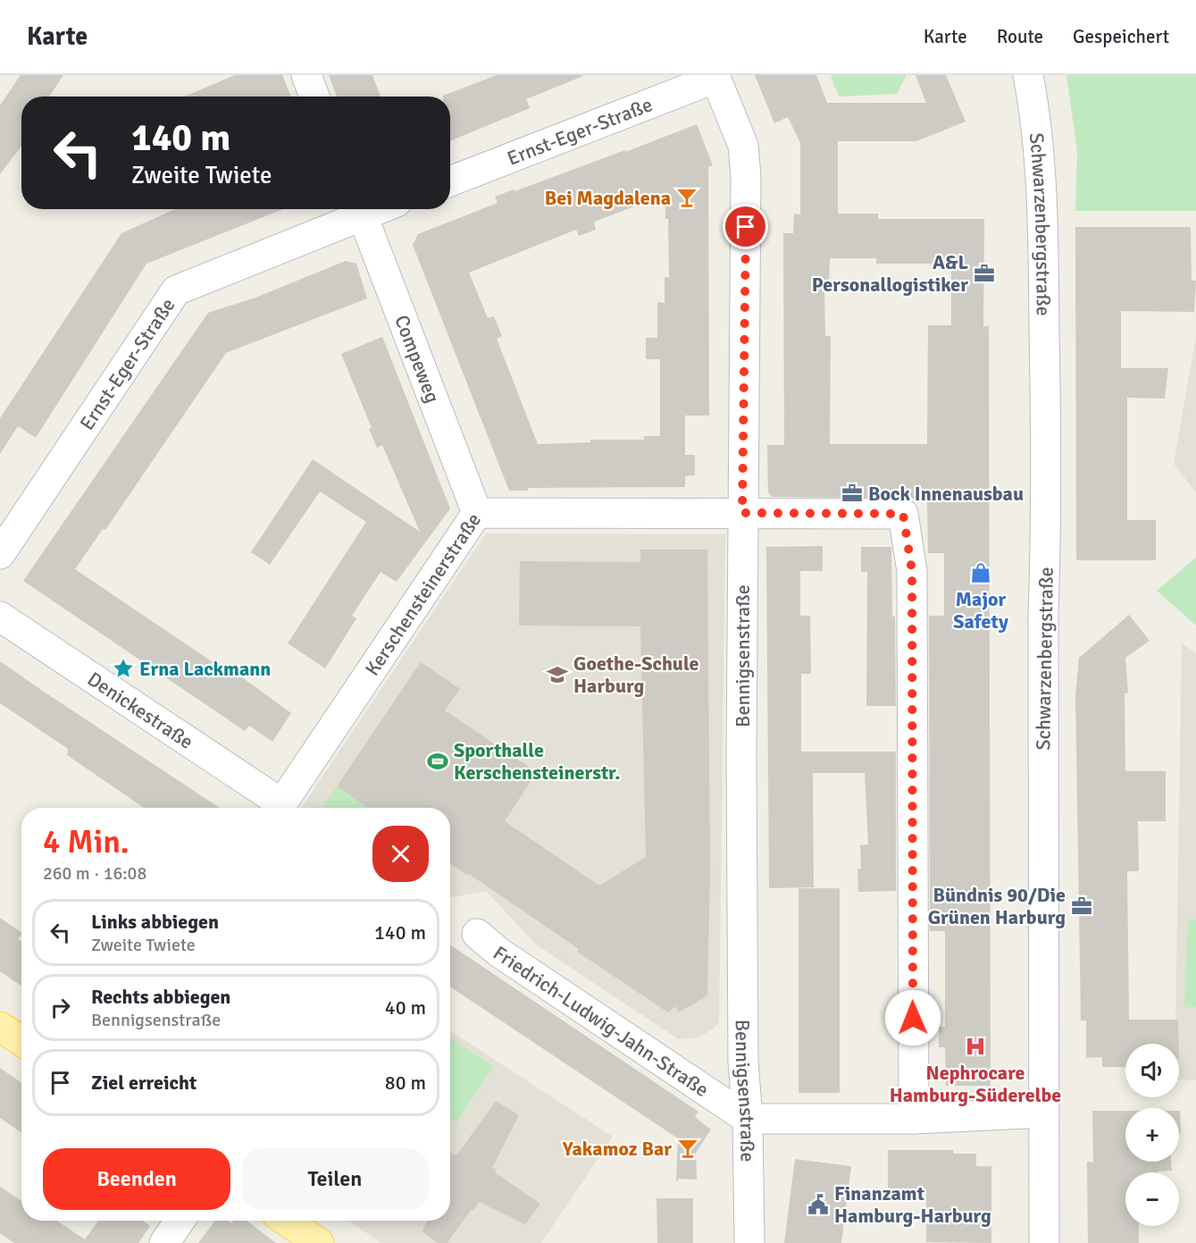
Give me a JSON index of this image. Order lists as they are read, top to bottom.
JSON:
{
  "streets": {
    "street": [
      "Ernst-Eger-Straße",
      "Schwarzenbergstraße",
      "Compeweg",
      "Kerschensteinerstraße",
      "Bennigsenstraße",
      "Denickestraße",
      "Friedrich-Ludwig-Jahn-Straße"
    ]
  },
  "crossings": [
    ["Ernst-Eger-Straße", "Compeweg"],
    ["Ernst-Eger-Straße", "Bennigsenstraße"],
    ["Compeweg", "Kerschensteinerstraße"],
    ["Kerschensteinerstraße", "Bennigsenstraße"],
    ["Bennigsenstraße", "Friedrich-Ludwig-Jahn-Straße"]
  ],
  "places": {
    "bar": ["Bei Magdalena", "Yakamoz Bar"],
    "office": ["A&L Personallogistiker", "Bock Innenausbau", "Bündnis 90/Die Grünen Harburg"],
    "shop": ["Major Safety"],
    "place": ["Erna Lackmann"],
    "school or university": ["Goethe-Schule Harburg"],
    "sports": ["Sporthalle Kerschensteinerstr."],
    "hospital": ["Nephrocare Hamburg-Süderelbe"],
    "public building": ["Finanzamt Hamburg-Harburg"]
  },
  "page": {
    "header": "Karte",
    "nav": ["Karte", "Route", "Gespeichert"],
    "turn": ["140 m", "Zweite Twiete"],
    "heading": ["4 Min.", "260 m · 16:08"],
    "list": [
      {
        "name": "Links abbiegen",
        "note": "Zweite Twiete",
        "value": "140 m"
      },
      {
        "name": "Rechts abbiegen",
        "note": "Bennigsenstraße",
        "value": "40 m"
      },
      {
        "name": "Ziel erreicht",
        "value": "80 m"
      }
    ],
    "map_buttons": ["+", "−"],
    "buttons": ["Beenden", "Teilen"]
  }
}
